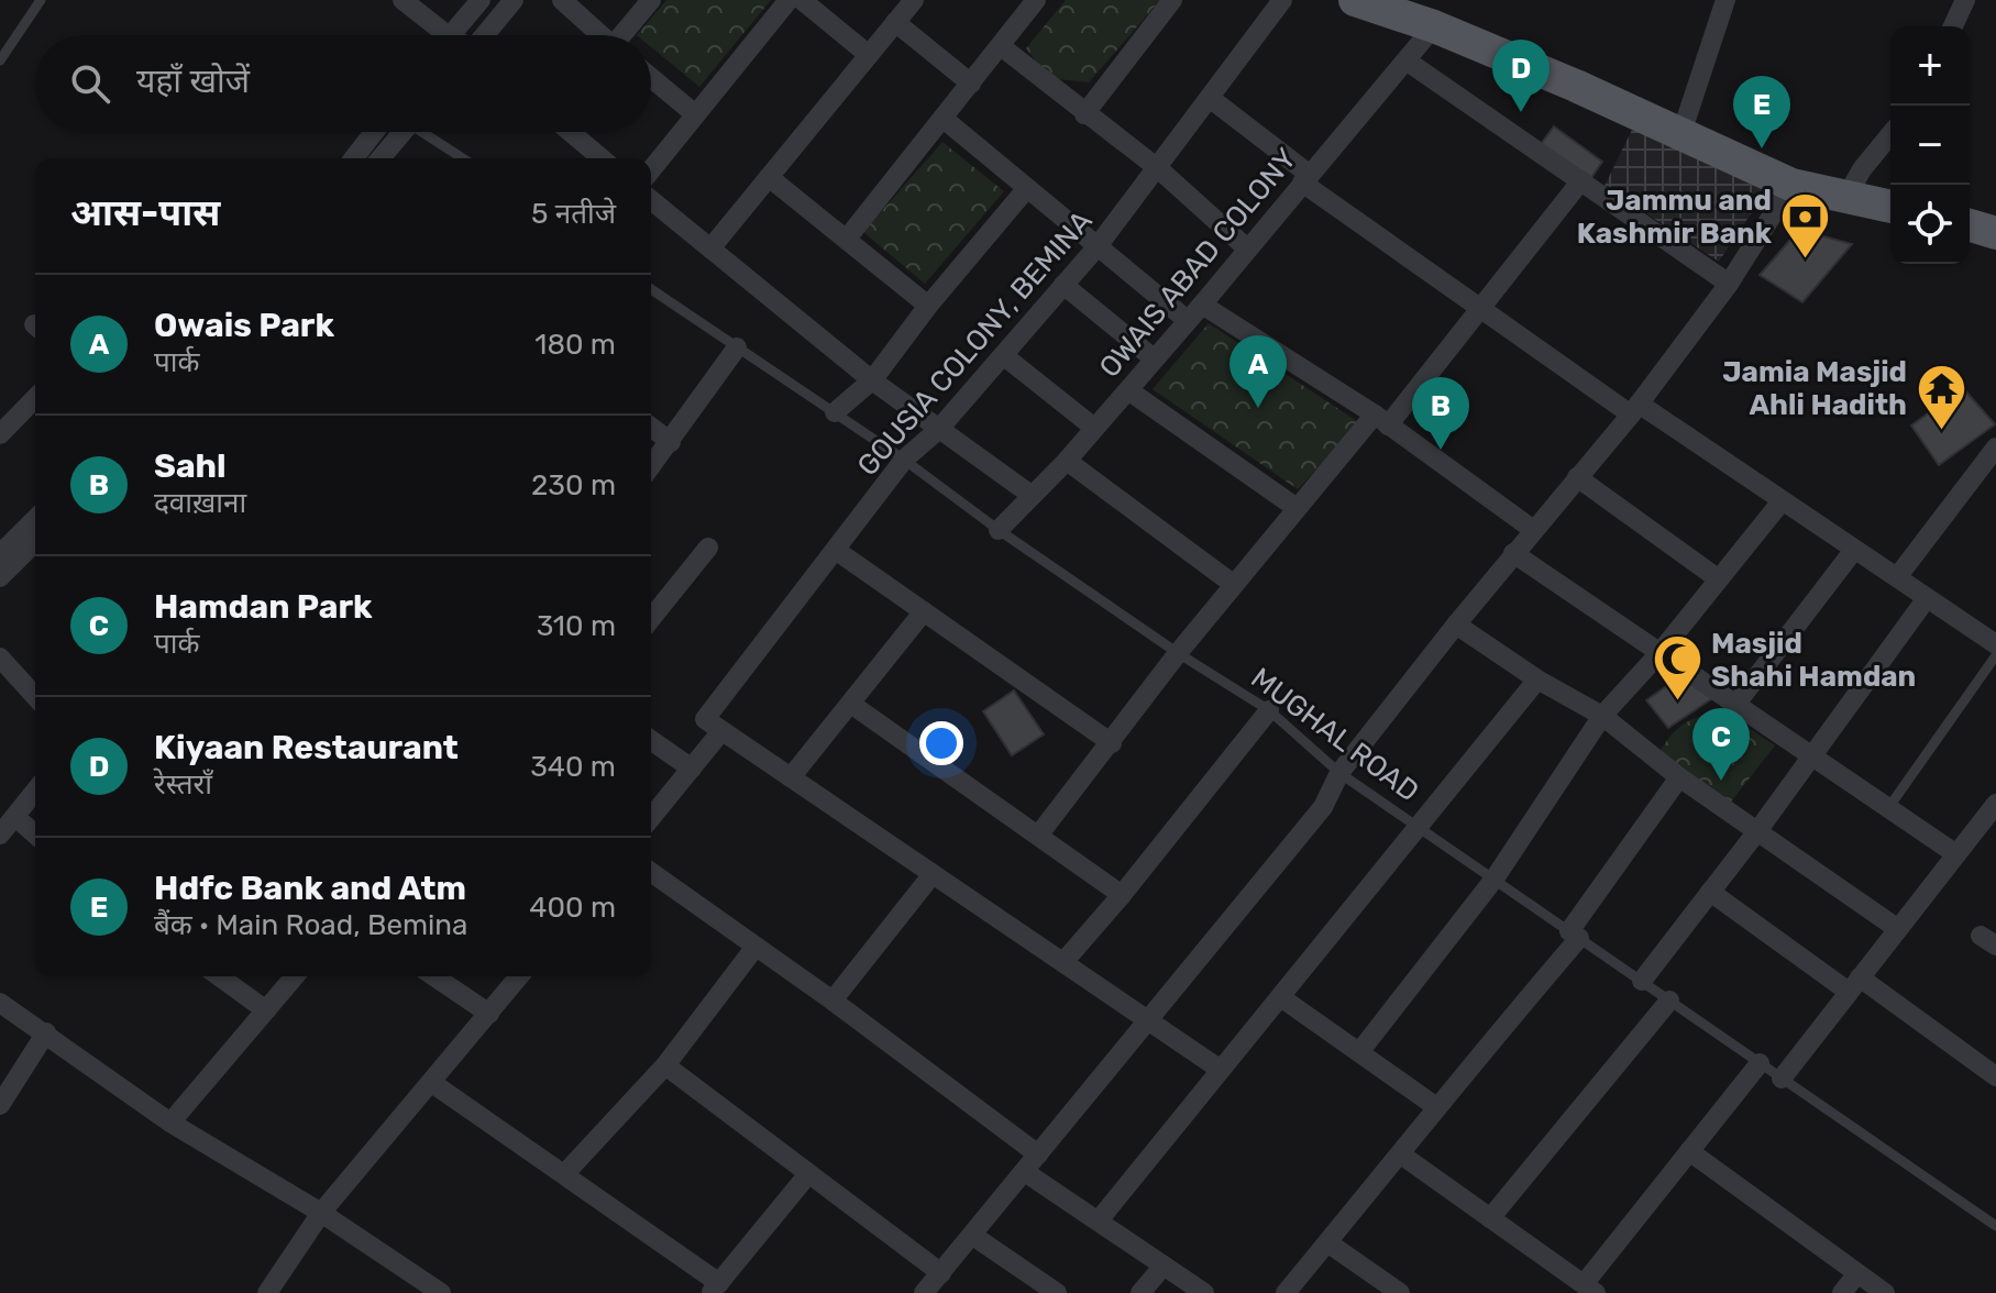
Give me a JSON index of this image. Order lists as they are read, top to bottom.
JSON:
{
  "streets": {
    "street": ["OWAIS ABAD COLONY", "GOUSIA COLONY, BEMINA"],
    "lane": ["MUGHAL ROAD"]
  },
  "crossings": [
    ["OWAIS ABAD COLONY", "MUGHAL ROAD"],
    ["GOUSIA COLONY, BEMINA", "MUGHAL ROAD"]
  ],
  "places": {
    "bank": ["Jammu and Kashmir Bank"],
    "temple": ["Jamia Masjid Ahli Hadith"],
    "mosque": ["Masjid Shahi Hamdan"]
  },
  "page": {
    "map_buttons": ["+", "−"],
    "search": "यहाँ खोजें",
    "pins": [
      "D",
      "E",
      "A",
      "B",
      "C"
    ],
    "heading": ["आस-पास", "5 नतीजे"],
    "list": [
      {
        "mark": "A",
        "name": "Owais Park",
        "note": "पार्क",
        "value": "180 m"
      },
      {
        "mark": "B",
        "name": "Sahl",
        "note": "दवाख़ाना",
        "value": "230 m"
      },
      {
        "mark": "C",
        "name": "Hamdan Park",
        "note": "पार्क",
        "value": "310 m"
      },
      {
        "mark": "D",
        "name": "Kiyaan Restaurant",
        "note": "रेस्तराँ",
        "value": "340 m"
      },
      {
        "mark": "E",
        "name": "Hdfc Bank and Atm",
        "note": "बैंक · Main Road, Bemina",
        "value": "400 m"
      }
    ]
  }
}
